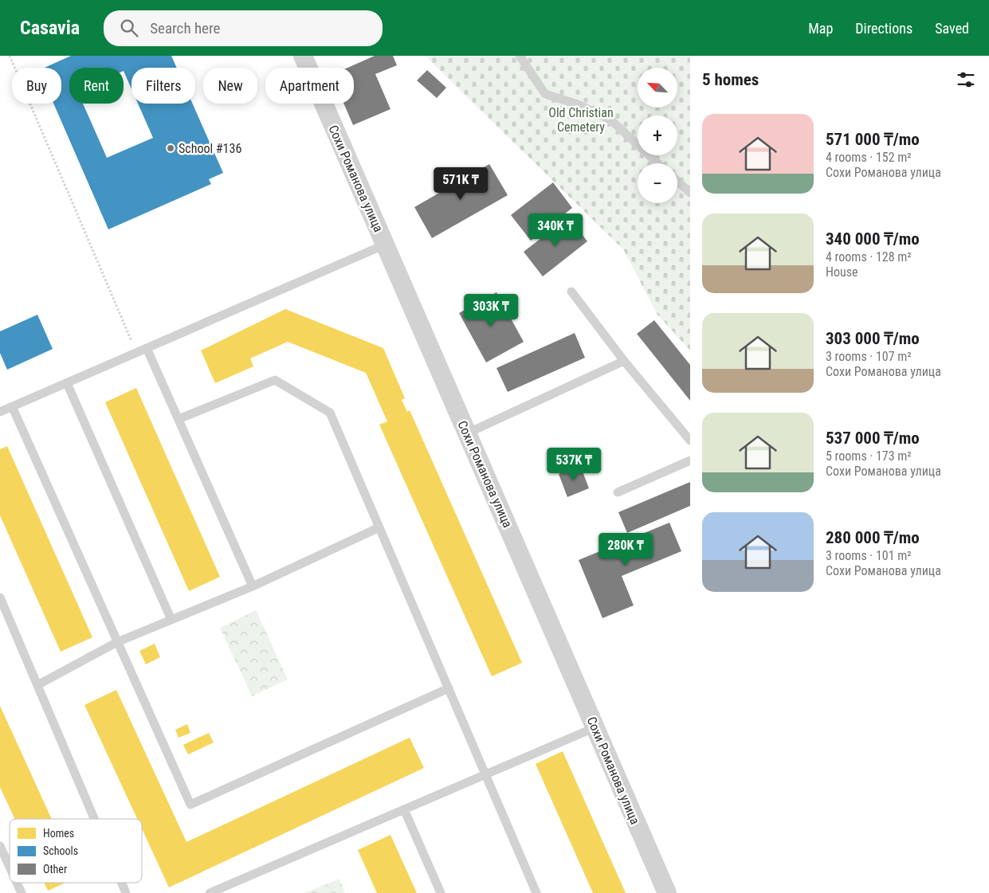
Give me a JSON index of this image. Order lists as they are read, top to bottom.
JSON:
{
  "streets": {
    "street": ["Сохи Романова улица"]
  },
  "parks": ["Old Christian Cemetery"],
  "places": ["School #136"],
  "legend": ["Homes", "Schools", "Other"],
  "north": "top left",
  "page": {
    "header": "Casavia",
    "search": "Search here",
    "nav": ["Map", "Directions", "Saved"],
    "heading": "5 homes",
    "map_buttons": ["+", "−"],
    "chip": [
      "Buy",
      "Rent",
      "Filters",
      "New",
      "Apartment"
    ],
    "list": [
      {
        "name": "571 000 ₸/mo",
        "note": "4 rooms · 152 m² · Сохи Романова улица"
      },
      {
        "name": "340 000 ₸/mo",
        "note": "4 rooms · 128 m² · House"
      },
      {
        "name": "303 000 ₸/mo",
        "note": "3 rooms · 107 m² · Сохи Романова улица"
      },
      {
        "name": "537 000 ₸/mo",
        "note": "5 rooms · 173 m² · Сохи Романова улица"
      },
      {
        "name": "280 000 ₸/mo",
        "note": "3 rooms · 101 m² · Сохи Романова улица"
      }
    ],
    "price": [
      "571K ₸",
      "340K ₸",
      "303K ₸",
      "537K ₸",
      "280K ₸"
    ]
  }
}
